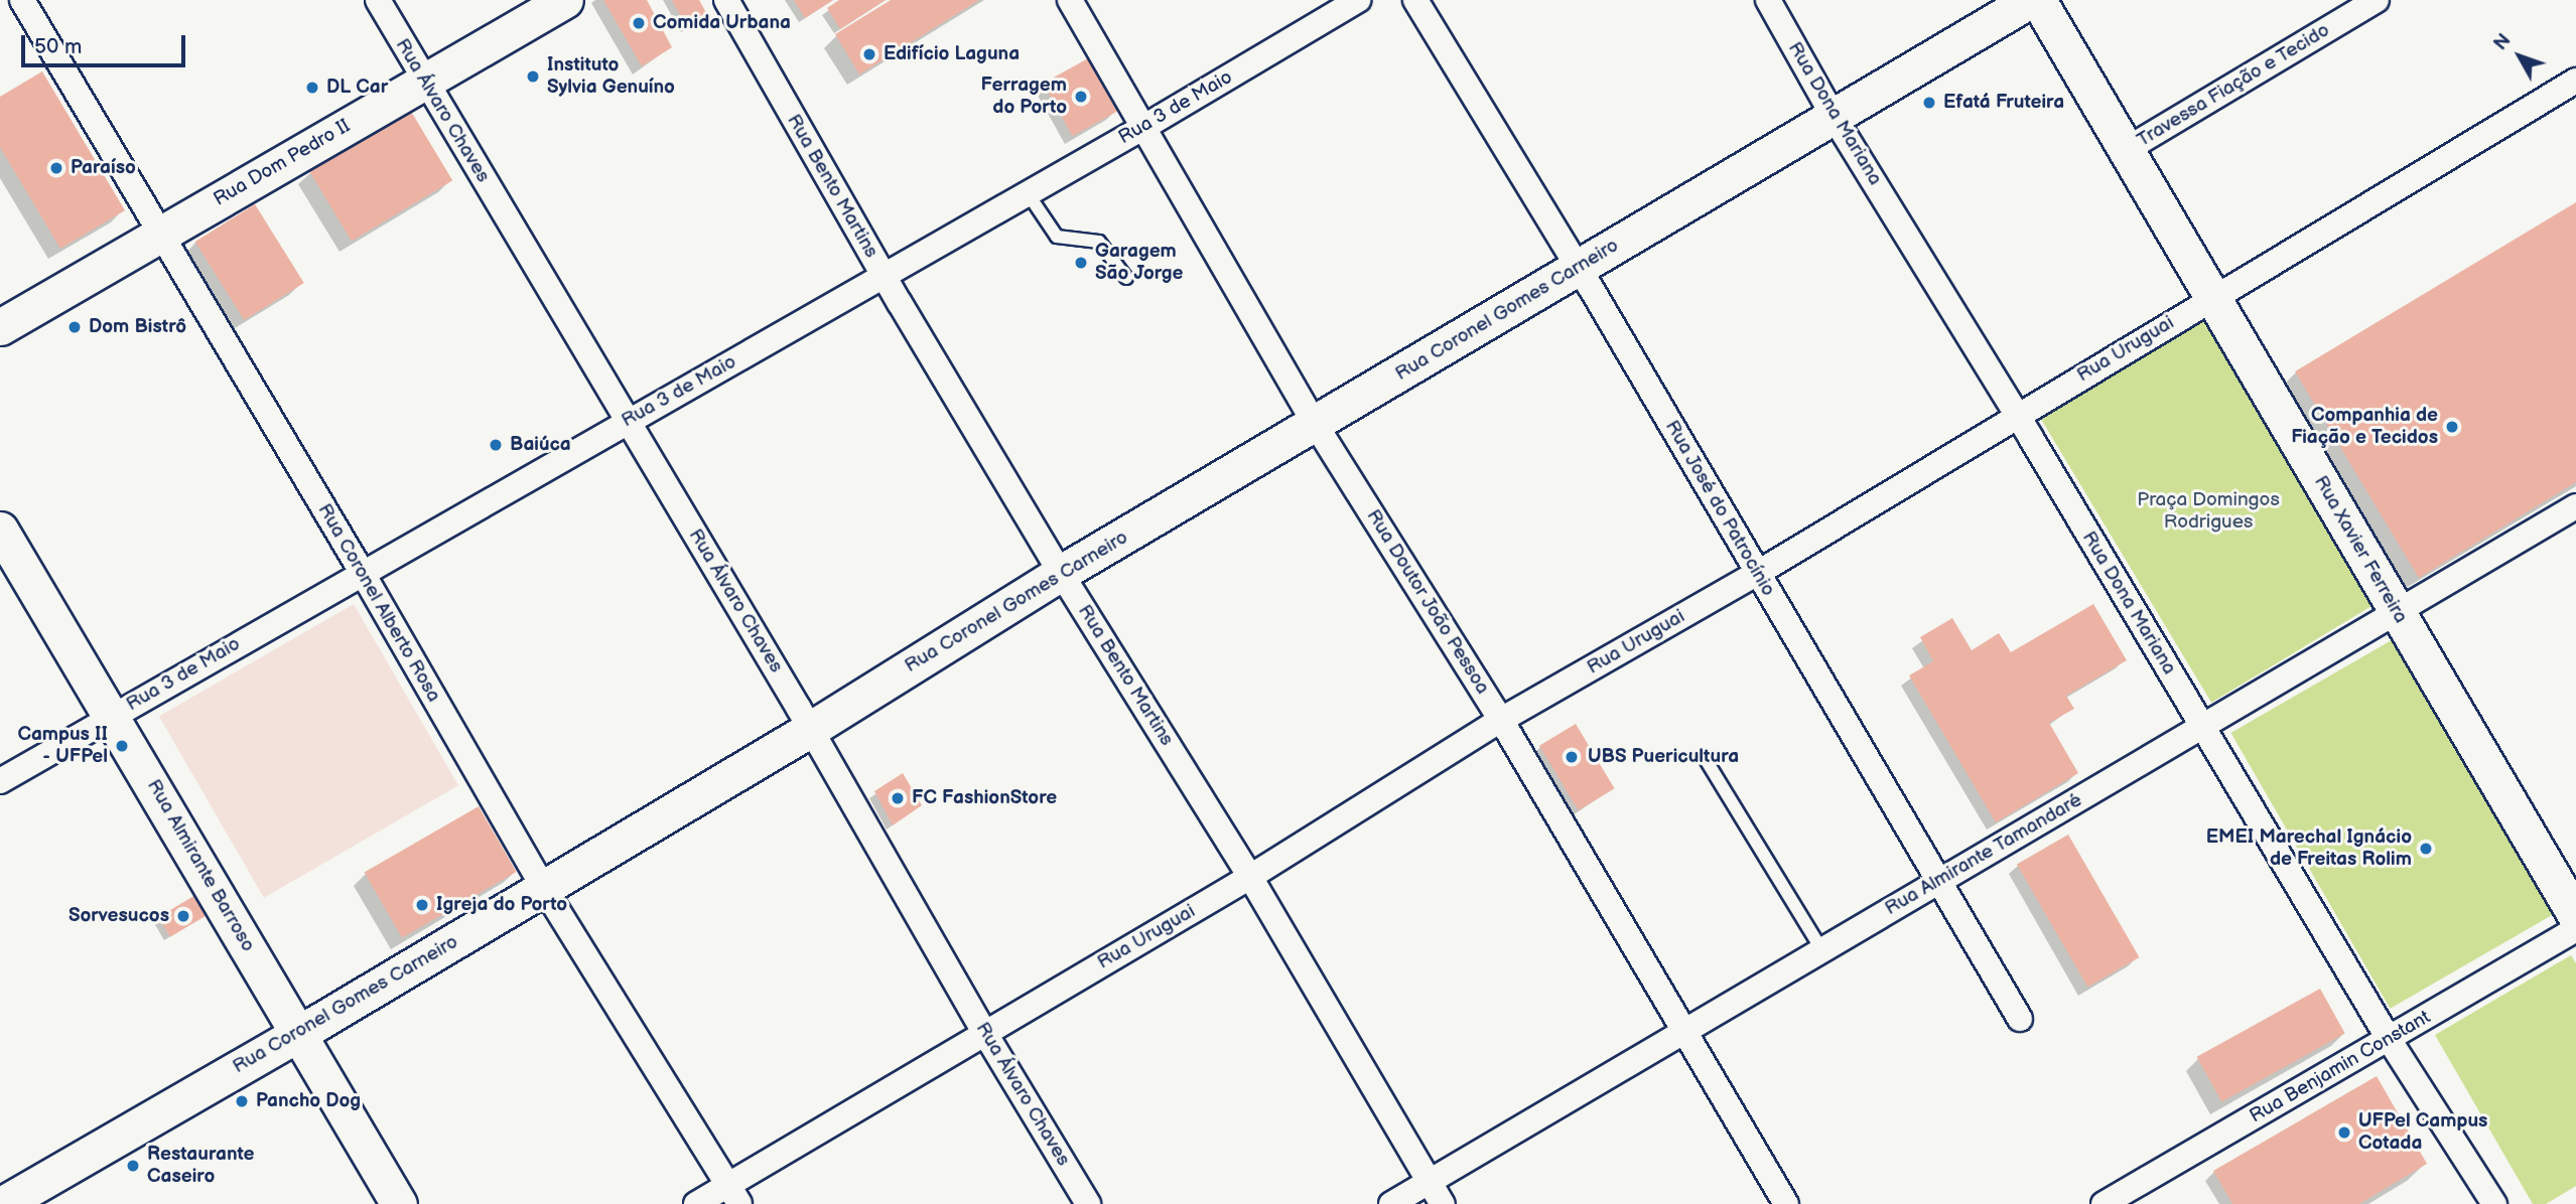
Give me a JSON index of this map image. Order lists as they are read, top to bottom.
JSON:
{
  "streets": {
    "street": [
      "Travessa Fiação e Tecido",
      "Rua 3 de Maio",
      "Rua Álvaro Chaves",
      "Rua Dona Mariana",
      "Rua Dom Pedro II",
      "Rua Bento Martins",
      "Rua Coronel Gomes Carneiro",
      "Rua Uruguai",
      "Rua José do Patrocínio",
      "Rua Xavier Ferreira",
      "Rua Doutor João Pessoa",
      "Rua Coronel Alberto Rosa",
      "Rua Almirante Tamandaré",
      "Rua Almirante Barroso",
      "Rua Benjamin Constant"
    ]
  },
  "crossings": [
    ["Travessa Fiação e Tecido", "Rua Xavier Ferreira"],
    ["Rua 3 de Maio", "Rua Álvaro Chaves"],
    ["Rua 3 de Maio", "Rua Bento Martins"],
    ["Rua 3 de Maio", "Rua Doutor João Pessoa"],
    ["Rua 3 de Maio", "Rua Coronel Alberto Rosa"],
    ["Rua 3 de Maio", "Rua Almirante Barroso"],
    ["Rua Álvaro Chaves", "Rua Dom Pedro II"],
    ["Rua Álvaro Chaves", "Rua Coronel Gomes Carneiro"],
    ["Rua Álvaro Chaves", "Rua Uruguai"],
    ["Rua Dona Mariana", "Rua Coronel Gomes Carneiro"],
    ["Rua Dona Mariana", "Rua Uruguai"],
    ["Rua Dona Mariana", "Rua Almirante Tamandaré"],
    ["Rua Dona Mariana", "Rua Benjamin Constant"],
    ["Rua Dom Pedro II", "Rua Coronel Alberto Rosa"],
    ["Rua Bento Martins", "Rua Coronel Gomes Carneiro"],
    ["Rua Bento Martins", "Rua Uruguai"],
    ["Rua Bento Martins", "Rua Almirante Tamandaré"],
    ["Rua Coronel Gomes Carneiro", "Rua José do Patrocínio"],
    ["Rua Coronel Gomes Carneiro", "Rua Doutor João Pessoa"],
    ["Rua Coronel Gomes Carneiro", "Rua Coronel Alberto Rosa"],
    ["Rua Coronel Gomes Carneiro", "Rua Almirante Barroso"],
    ["Rua Uruguai", "Rua José do Patrocínio"],
    ["Rua Uruguai", "Rua Xavier Ferreira"],
    ["Rua Uruguai", "Rua Doutor João Pessoa"],
    ["Rua Uruguai", "Rua Coronel Alberto Rosa"],
    ["Rua José do Patrocínio", "Rua Almirante Tamandaré"],
    ["Rua Xavier Ferreira", "Rua Almirante Tamandaré"],
    ["Rua Doutor João Pessoa", "Rua Almirante Tamandaré"]
  ],
  "parks": ["Praça Domingos Rodrigues"],
  "places": [
    "Comida Urbana",
    "Edifício Laguna",
    "Instituto Sylvia Genuíno",
    "DL Car",
    "Ferragem do Porto",
    "Efatá Fruteira",
    "Paraíso",
    "Garagem São Jorge",
    "Dom Bistrô",
    "Companhia de Fiação e Tecidos",
    "Baiúca",
    "Campus II - UFPel",
    "UBS Puericultura",
    "FC FashionStore",
    "EMEI Marechal Ignácio de Freitas Rolim",
    "Igreja do Porto",
    "Sorvesucos",
    "Pancho Dog",
    "UFPel Campus Cotada",
    "Restaurante Caseiro"
  ],
  "scale_bar": "50 m",
  "north": "top left"
}
